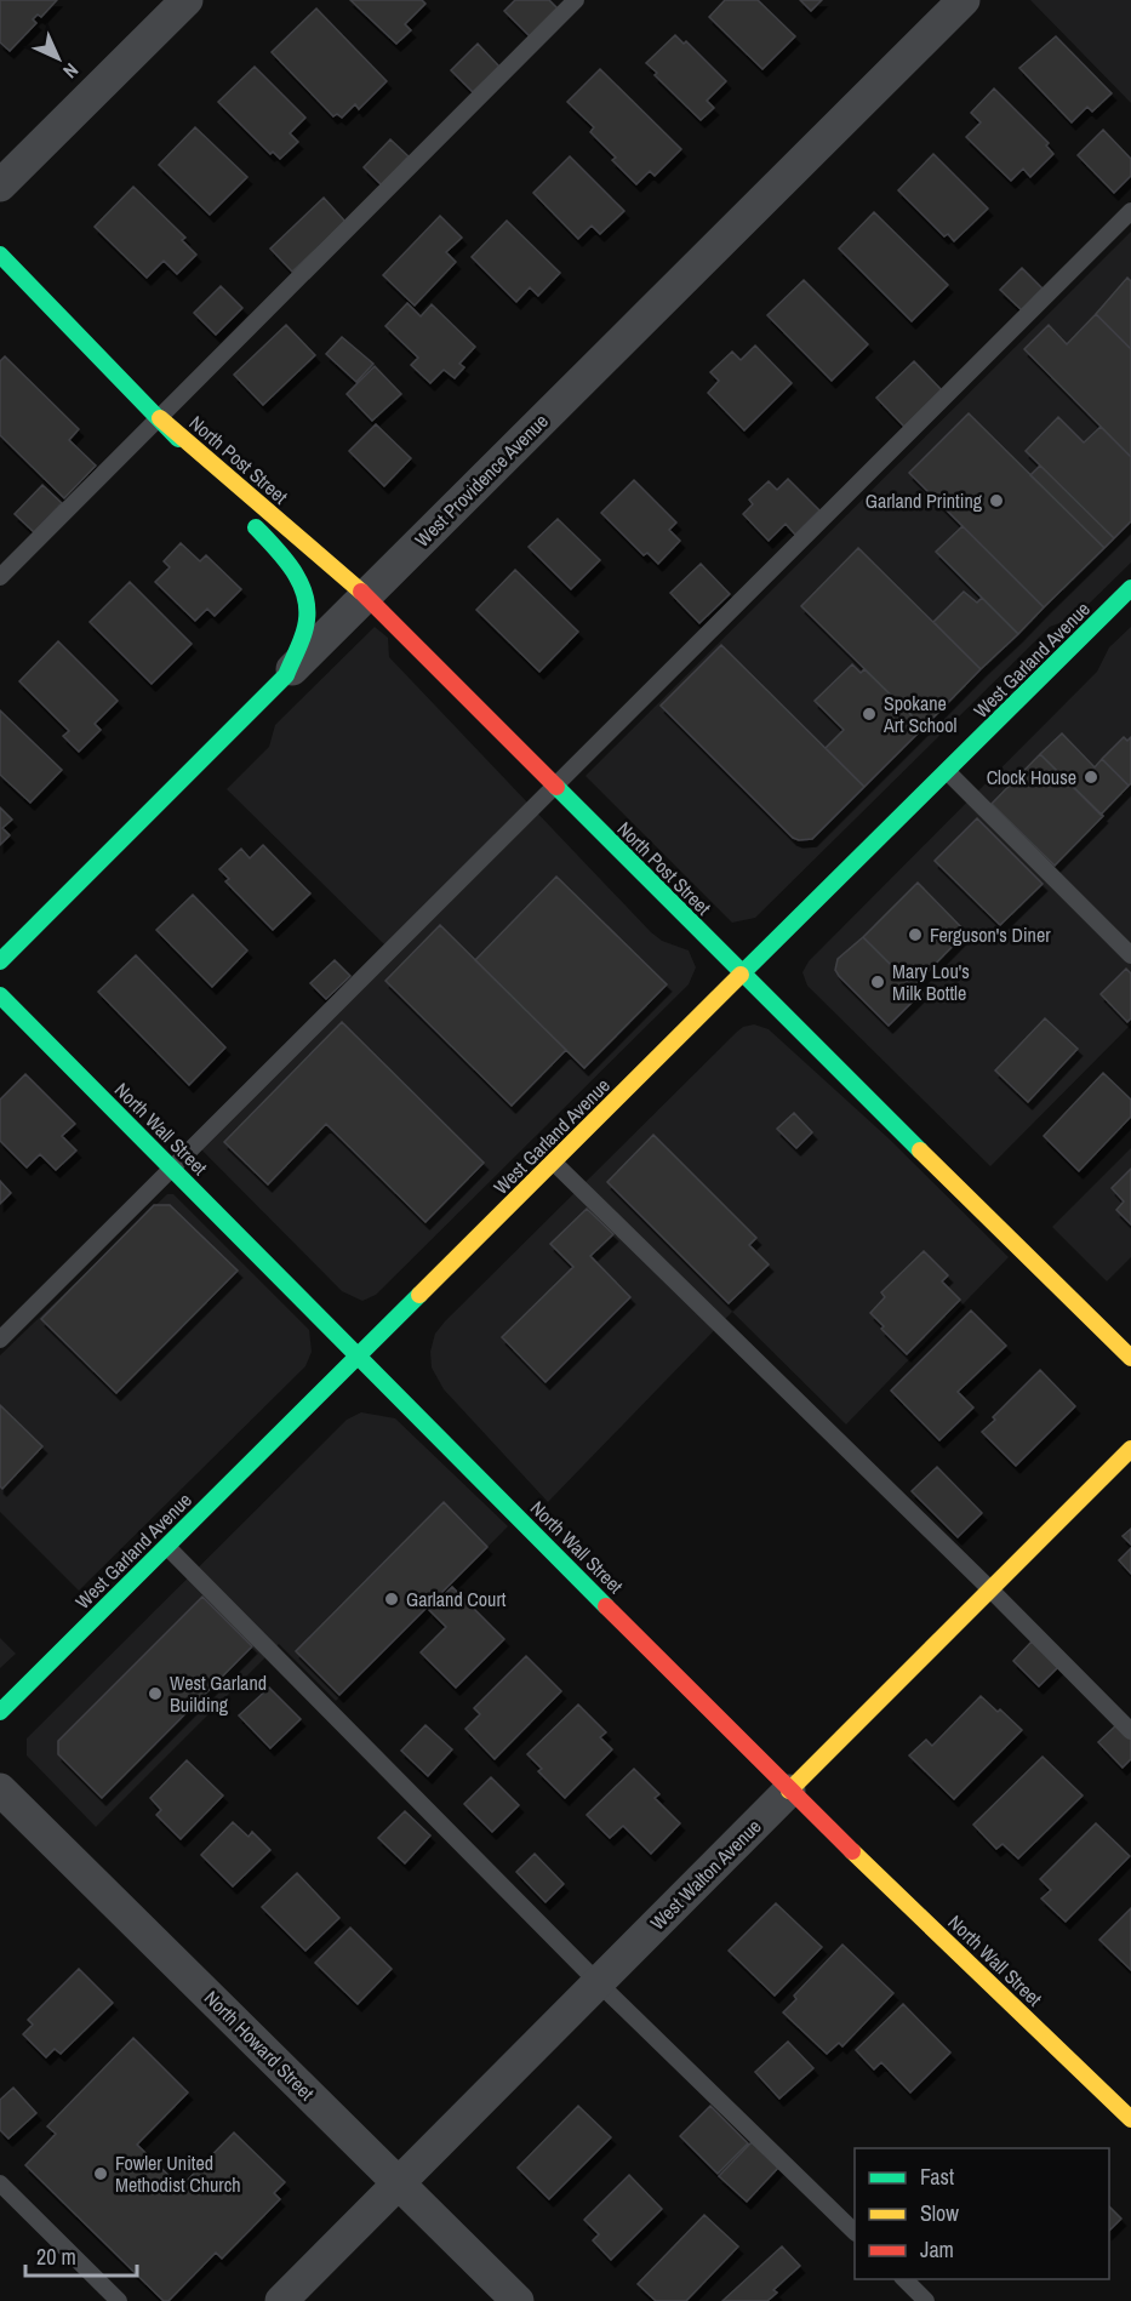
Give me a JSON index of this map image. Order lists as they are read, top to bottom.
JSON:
{
  "streets": {
    "street": [
      "North Post Street",
      "West Providence Avenue",
      "West Garland Avenue",
      "North Wall Street",
      "West Walton Avenue",
      "North Howard Street"
    ]
  },
  "crossings": [
    ["North Post Street", "West Providence Avenue"],
    ["North Post Street", "West Garland Avenue"],
    ["West Garland Avenue", "North Wall Street"],
    ["North Wall Street", "West Walton Avenue"],
    ["West Walton Avenue", "North Howard Street"]
  ],
  "places": [
    "Garland Printing",
    "Spokane Art School",
    "Clock House",
    "Ferguson's Diner",
    "Mary Lou's Milk Bottle",
    "Garland Court",
    "West Garland Building",
    "Fowler United Methodist Church"
  ],
  "legend": ["Fast", "Slow", "Jam"],
  "scale_bar": "20 m",
  "north": "bottom right"
}
